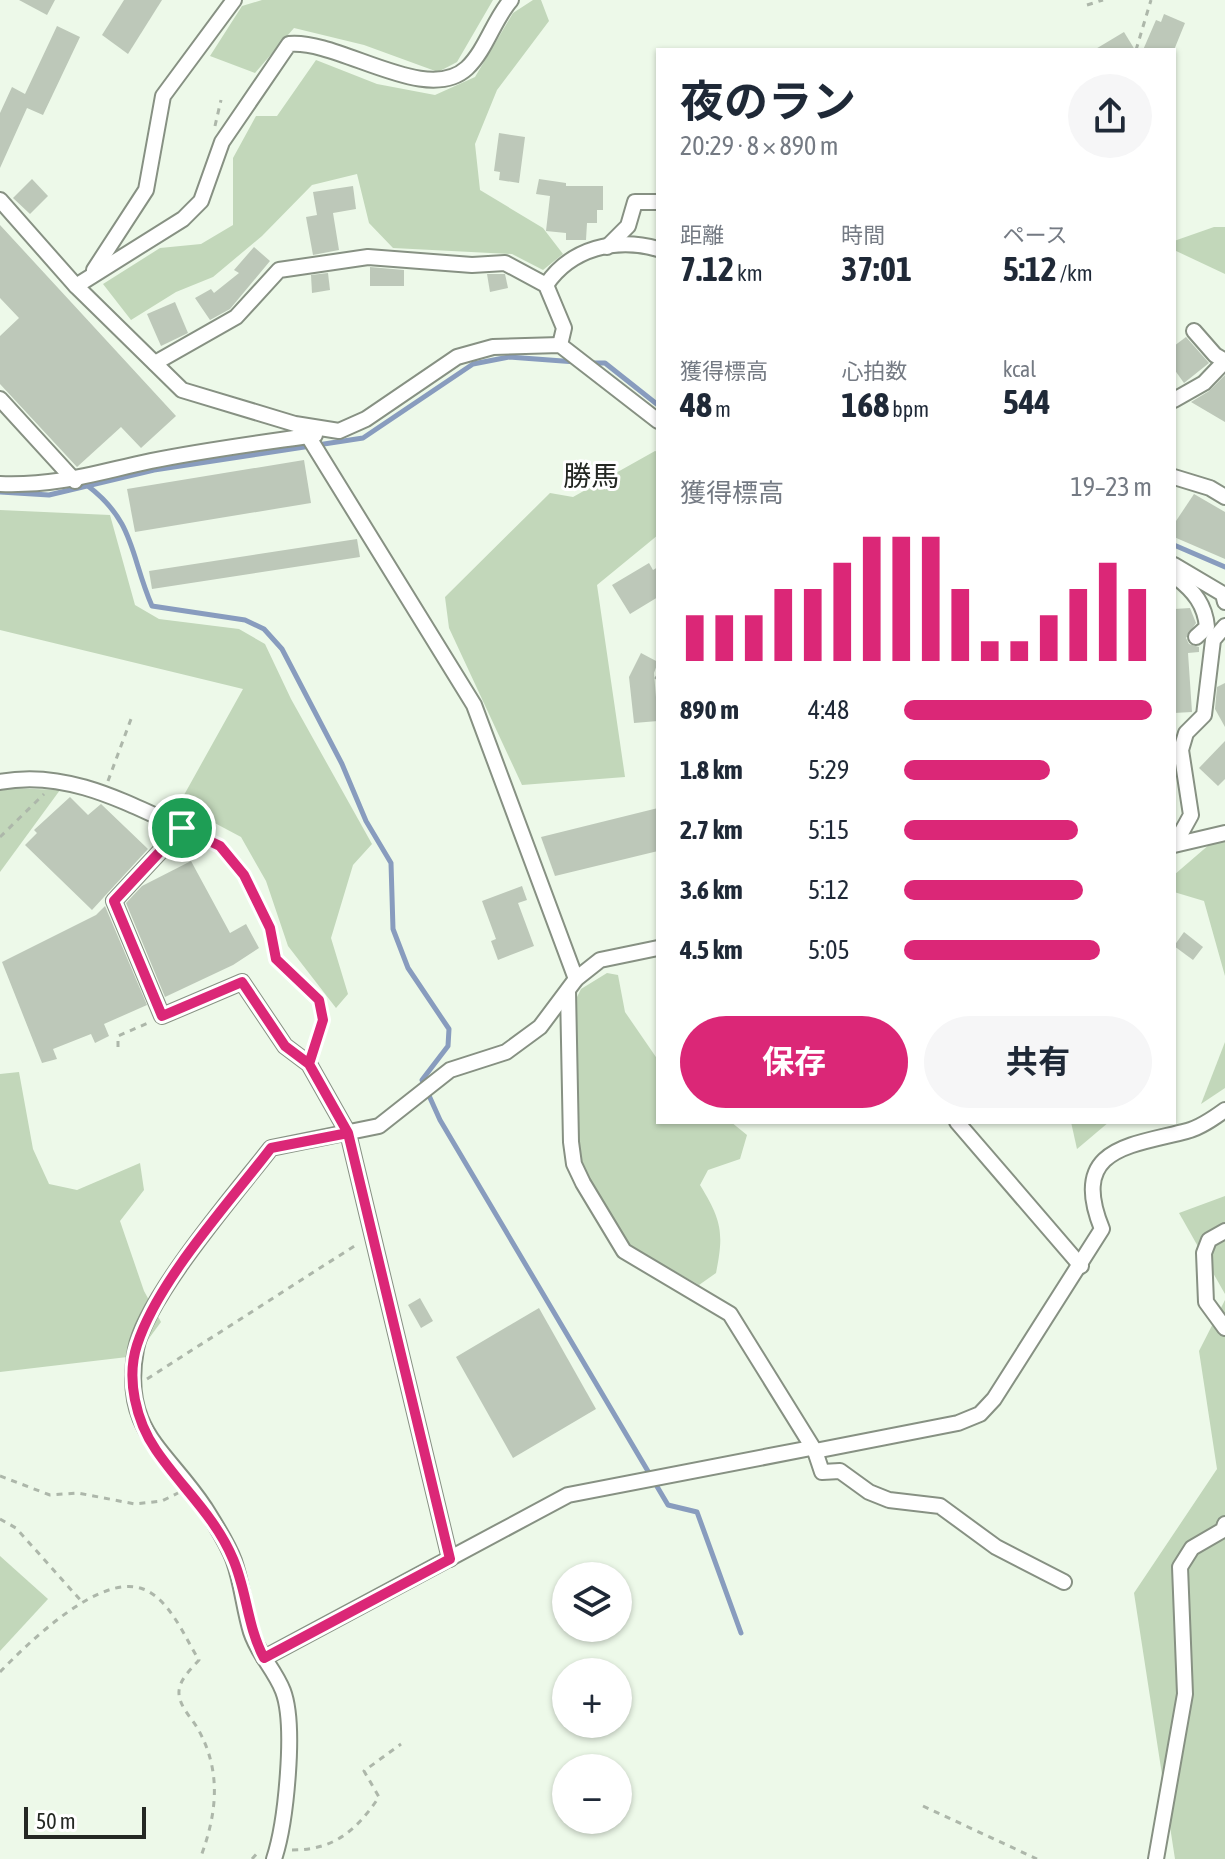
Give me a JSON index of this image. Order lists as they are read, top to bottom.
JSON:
{
  "districts": ["勝馬"],
  "scale_bar": "50 m",
  "page": {
    "heading": ["夜のラン", "20:29 · 8 × 890 m"],
    "stats": [
      ["距離", "7.12 km"],
      ["時間", "37:01"],
      ["ペース", "5:12 /km"],
      ["獲得標高", "48 m"],
      ["心拍数", "168 bpm"],
      ["kcal", "544"]
    ],
    "chart": ["獲得標高", "19–23 m"],
    "list": [
      {
        "name": "890 m",
        "note": "4:48"
      },
      {
        "name": "1.8 km",
        "note": "5:29"
      },
      {
        "name": "2.7 km",
        "note": "5:15"
      },
      {
        "name": "3.6 km",
        "note": "5:12"
      },
      {
        "name": "4.5 km",
        "note": "5:05"
      }
    ],
    "buttons": ["保存", "共有"],
    "map_buttons": ["+", "−"],
    "scale": "50 m"
  }
}
